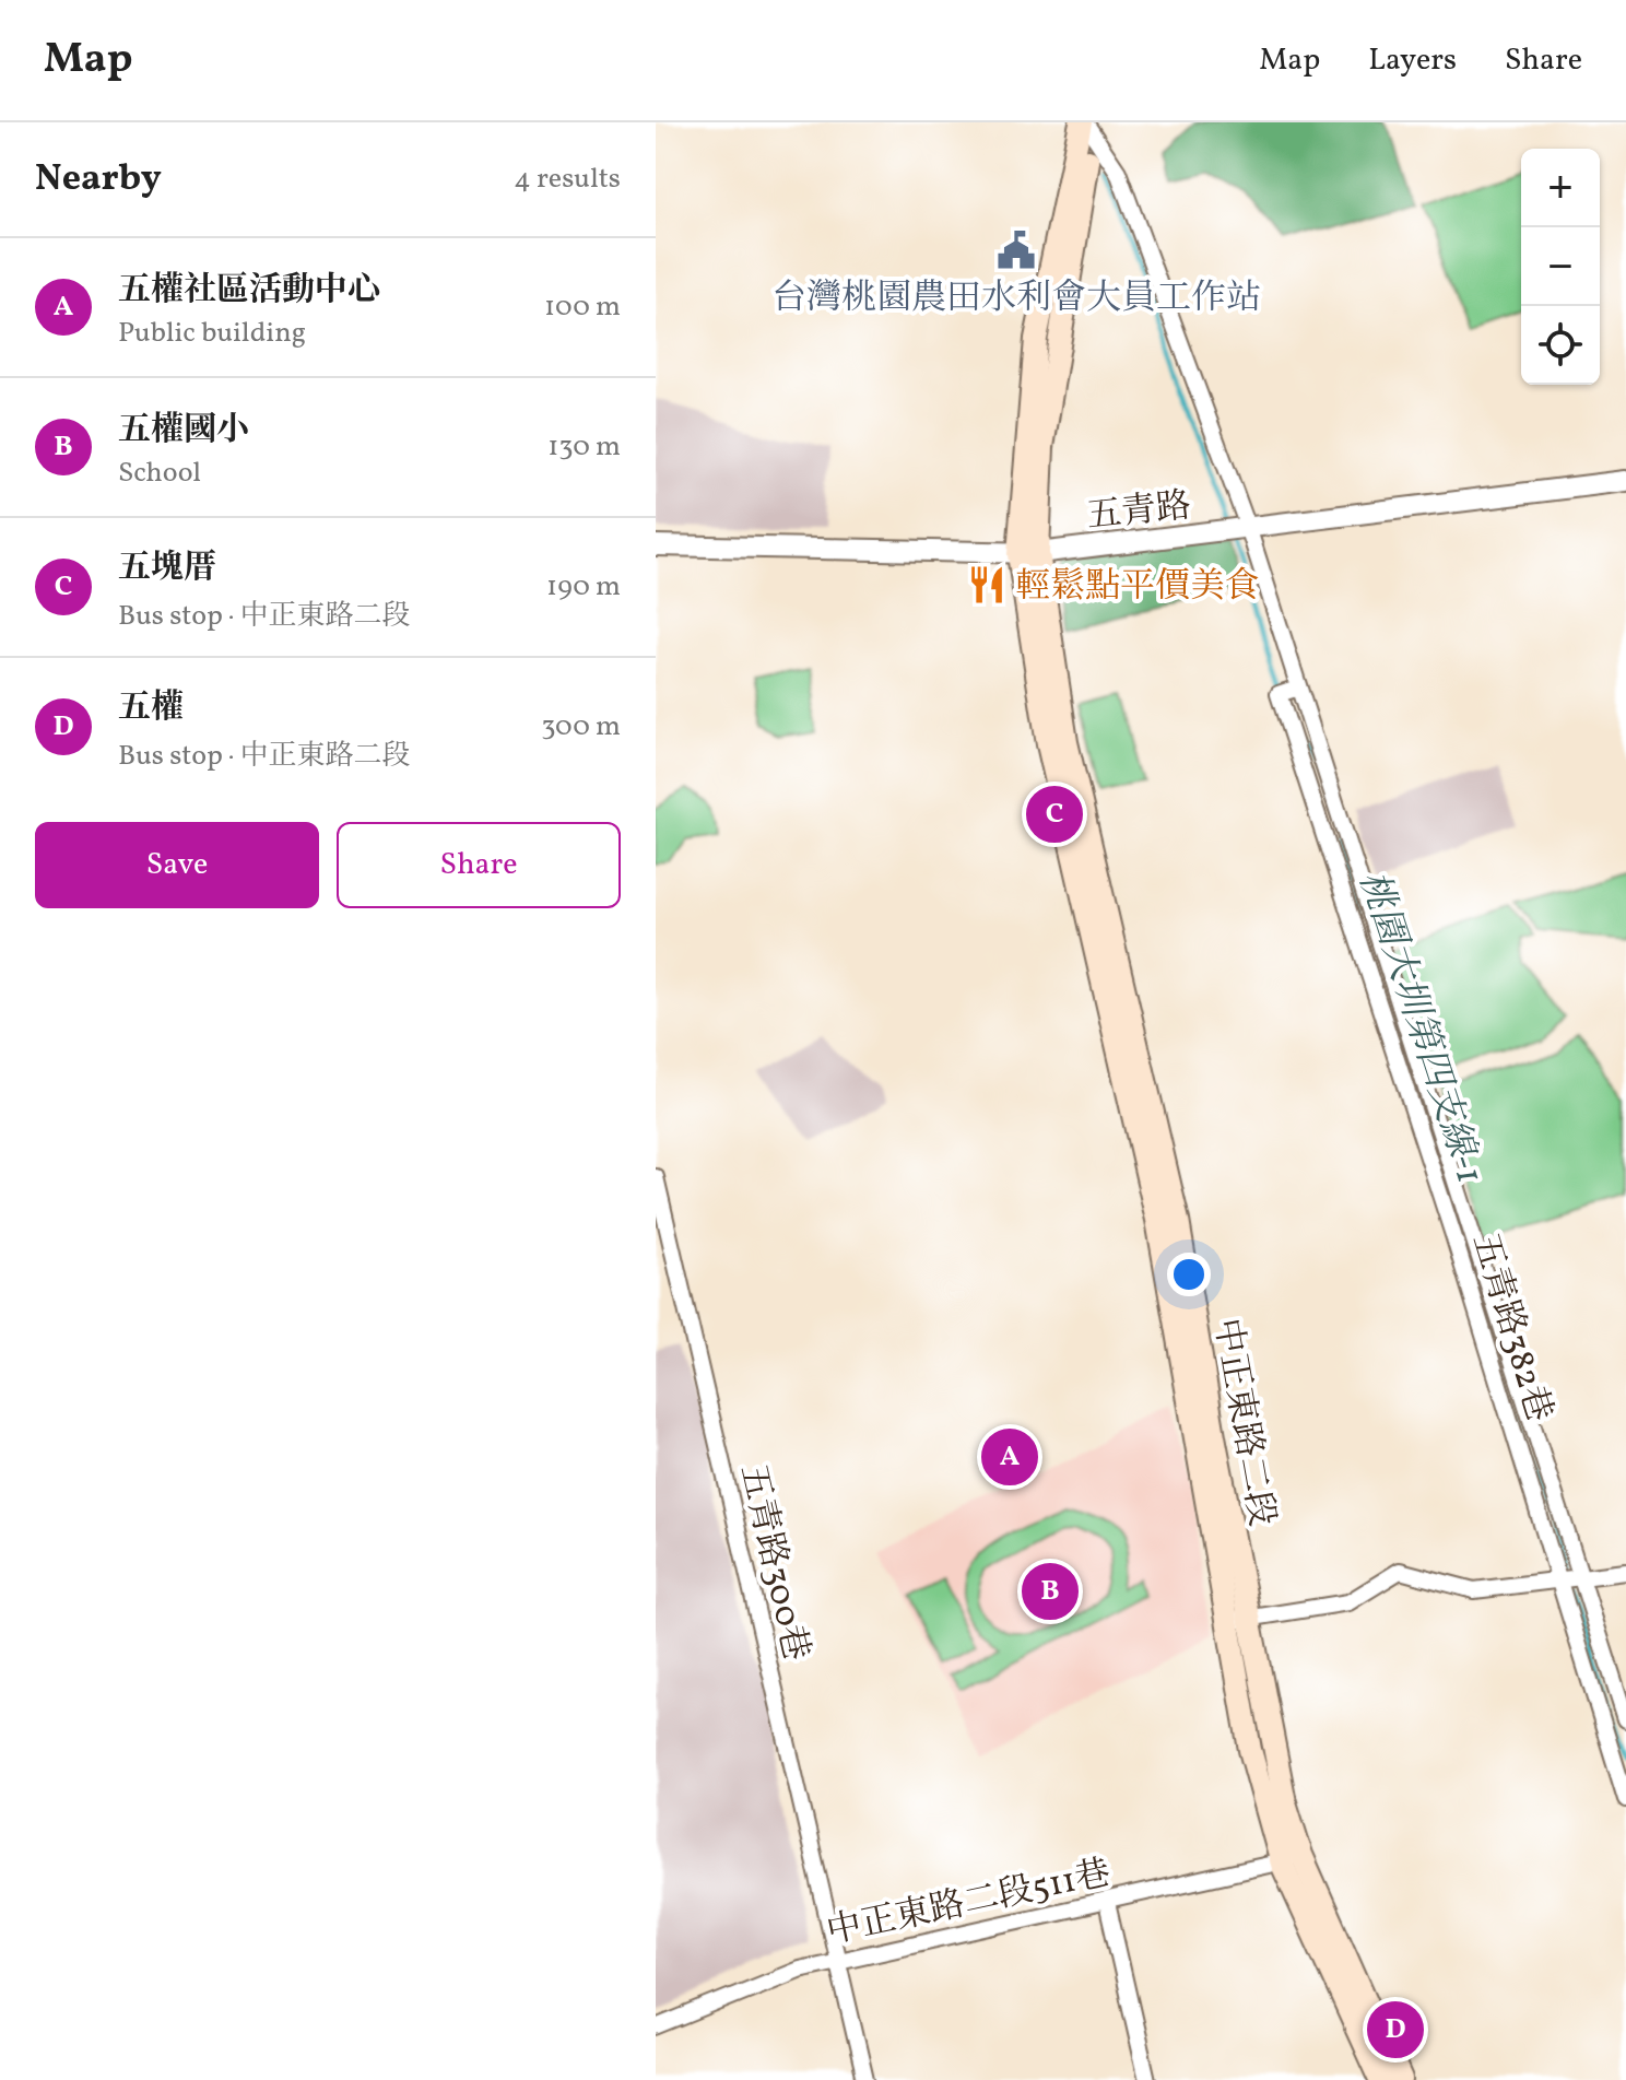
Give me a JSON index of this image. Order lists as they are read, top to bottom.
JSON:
{
  "streets": {
    "main road": ["中正東路二段"],
    "street": [
      "五青路",
      "五青路382巷",
      "五青路300巷",
      "中正東路二段511巷"
    ]
  },
  "crossings": [
    ["五青路", "五青路382巷"],
    ["五青路", "中正東路二段"],
    ["五青路382巷", "中正東路二段"],
    ["中正東路二段", "中正東路二段511巷"],
    ["五青路300巷", "中正東路二段511巷"]
  ],
  "water": ["桃園大圳第四支線-1"],
  "places": {
    "public building": ["台灣桃園農田水利會大員工作站"],
    "restaurant": ["輕鬆點平價美食"]
  },
  "page": {
    "header": "Map",
    "nav": ["Map", "Layers", "Share"],
    "heading": ["Nearby", "4 results"],
    "map_buttons": ["+", "−"],
    "list": [
      {
        "mark": "A",
        "name": "五權社區活動中心",
        "note": "Public building",
        "value": "100 m"
      },
      {
        "mark": "B",
        "name": "五權國小",
        "note": "School",
        "value": "130 m"
      },
      {
        "mark": "C",
        "name": "五塊厝",
        "note": "Bus stop · 中正東路二段",
        "value": "190 m"
      },
      {
        "mark": "D",
        "name": "五權",
        "note": "Bus stop · 中正東路二段",
        "value": "300 m"
      }
    ],
    "pins": [
      "C",
      "A",
      "B",
      "D"
    ],
    "buttons": ["Save", "Share"]
  }
}
